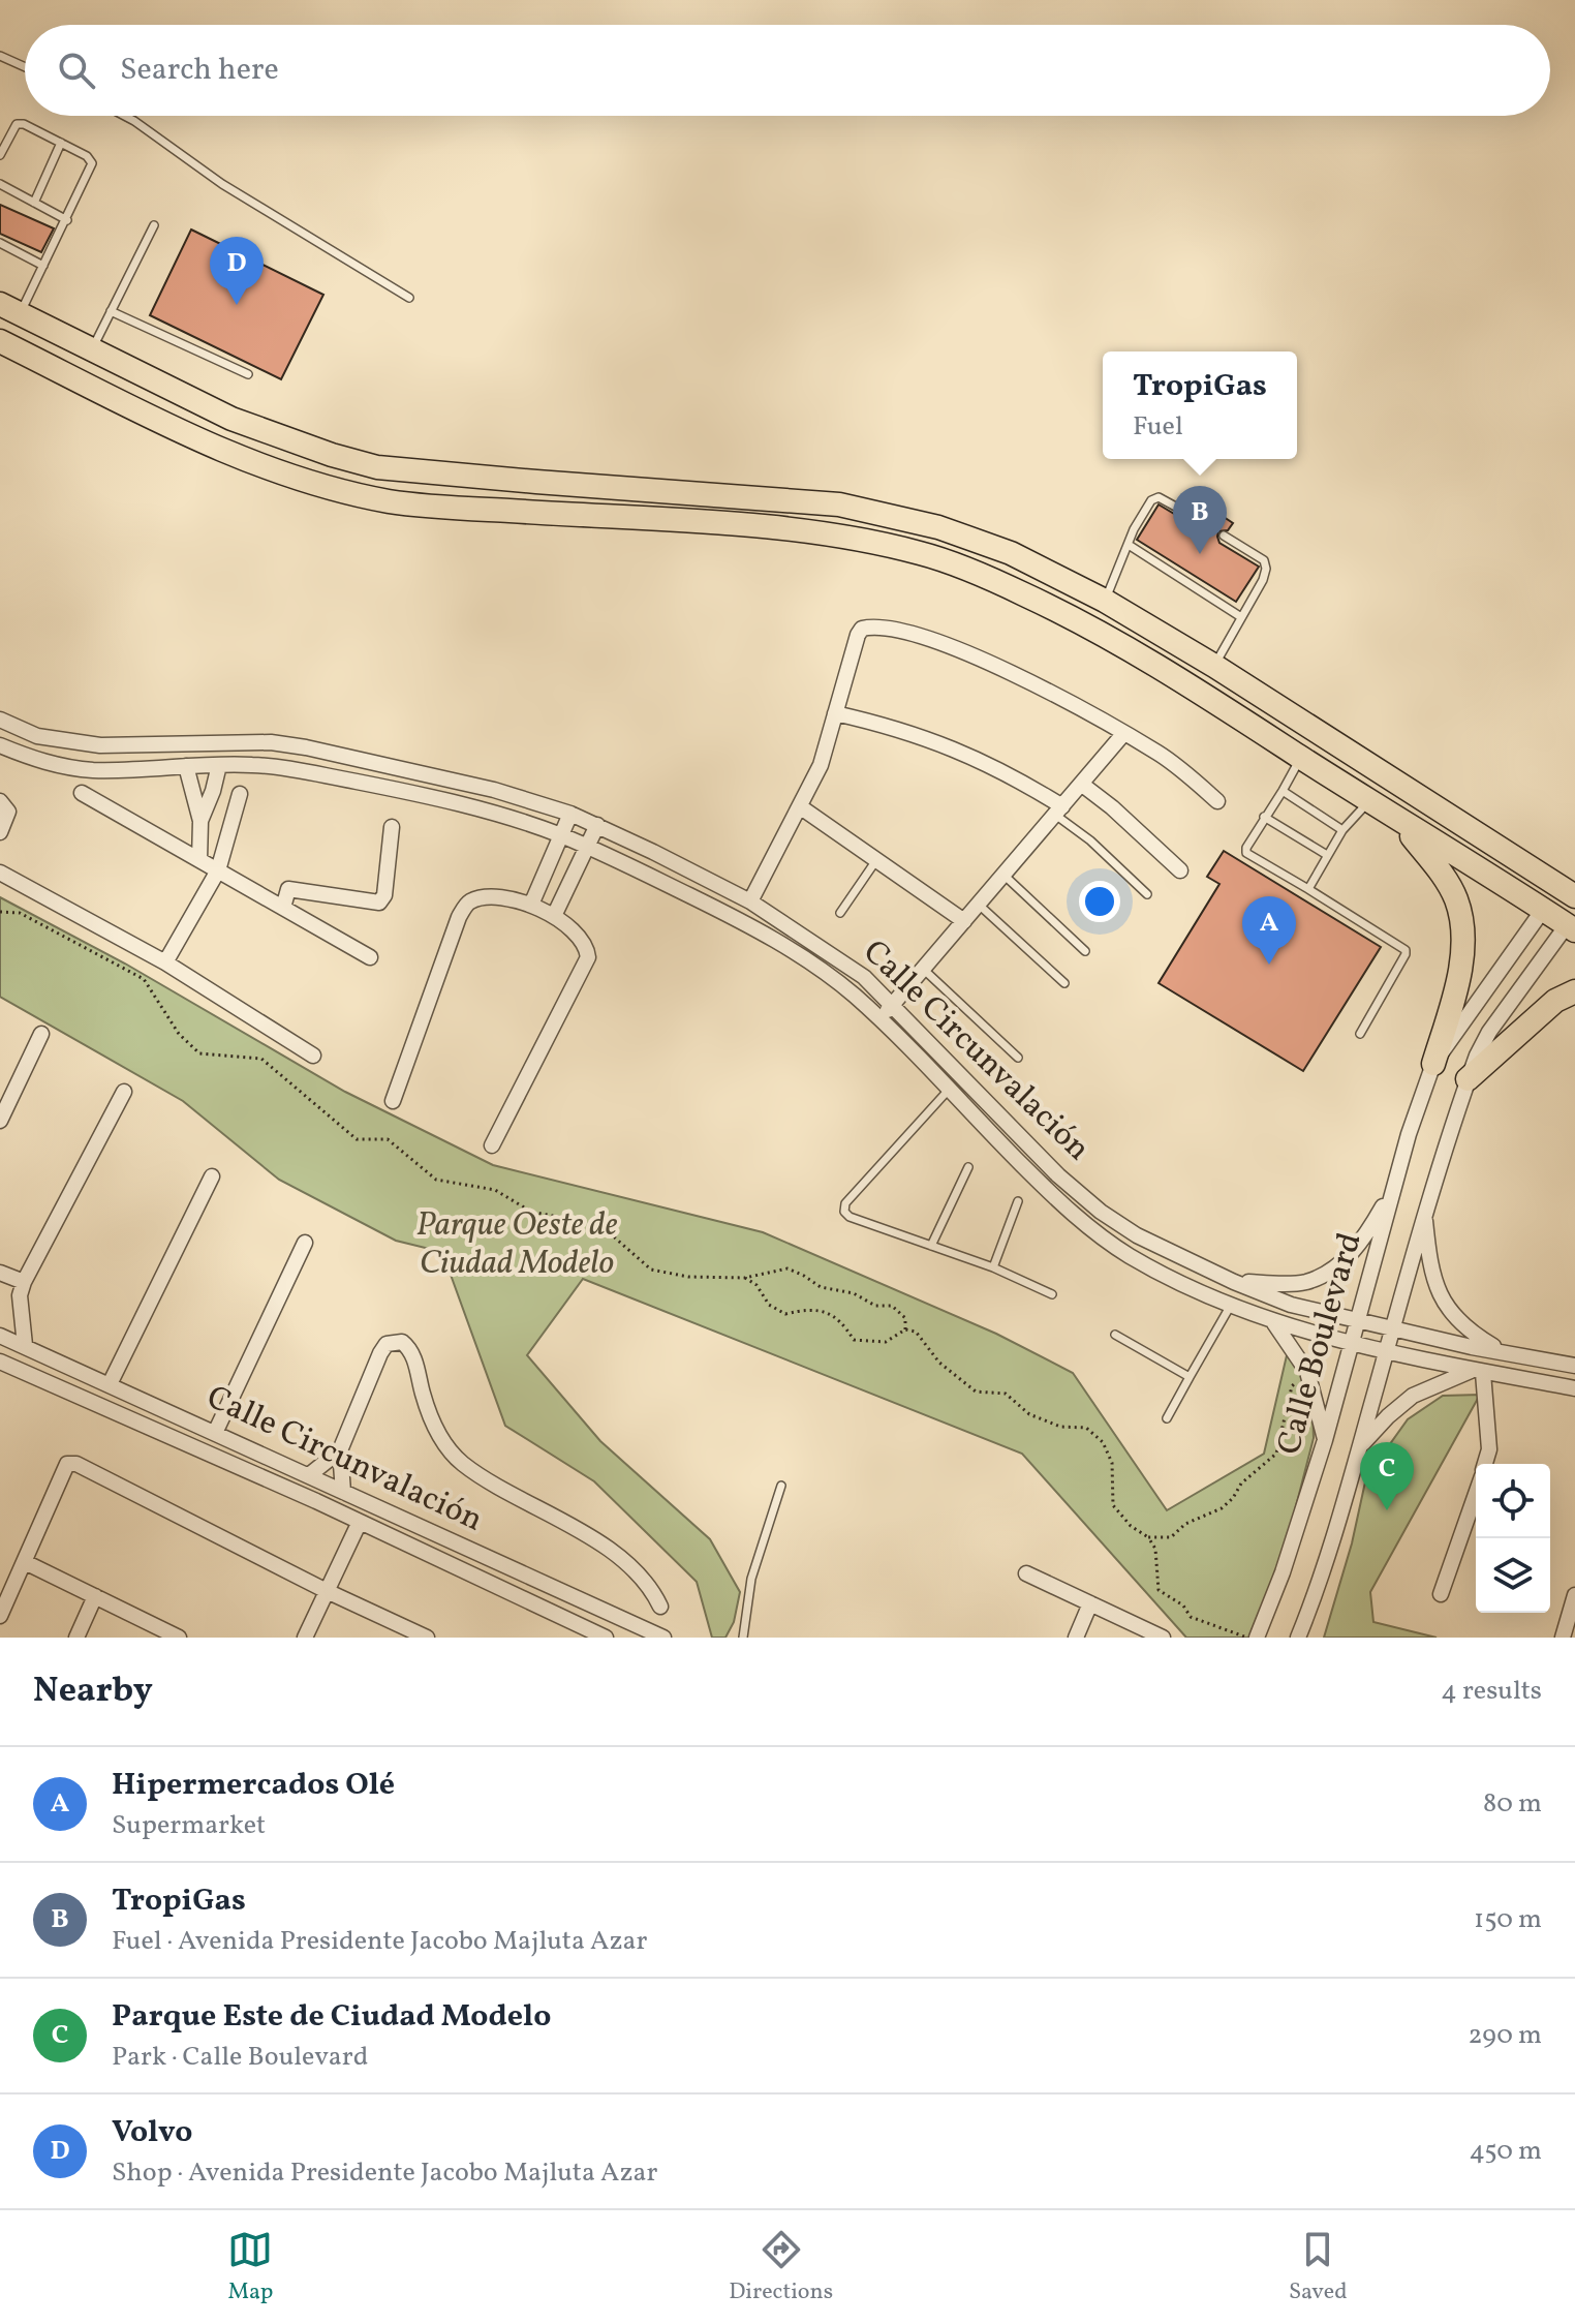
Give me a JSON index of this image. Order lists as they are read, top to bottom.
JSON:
{
  "streets": {
    "street": ["Calle Circunvalación", "Calle Boulevard"]
  },
  "crossings": [
    ["Calle Circunvalación", "Calle Boulevard"]
  ],
  "parks": ["Parque Oeste de Ciudad Modelo"],
  "page": {
    "search": "Search here",
    "pins": [
      "D",
      "B",
      "A",
      "C"
    ],
    "popup": ["TropiGas", "Fuel"],
    "heading": ["Nearby", "4 results"],
    "list": [
      {
        "mark": "A",
        "name": "Hipermercados Olé",
        "note": "Supermarket",
        "value": "80 m"
      },
      {
        "mark": "B",
        "name": "TropiGas",
        "note": "Fuel · Avenida Presidente Jacobo Majluta Azar",
        "value": "150 m"
      },
      {
        "mark": "C",
        "name": "Parque Este de Ciudad Modelo",
        "note": "Park · Calle Boulevard",
        "value": "290 m"
      },
      {
        "mark": "D",
        "name": "Volvo",
        "note": "Shop · Avenida Presidente Jacobo Majluta Azar",
        "value": "450 m"
      }
    ],
    "nav": ["Map", "Directions", "Saved"]
  }
}
